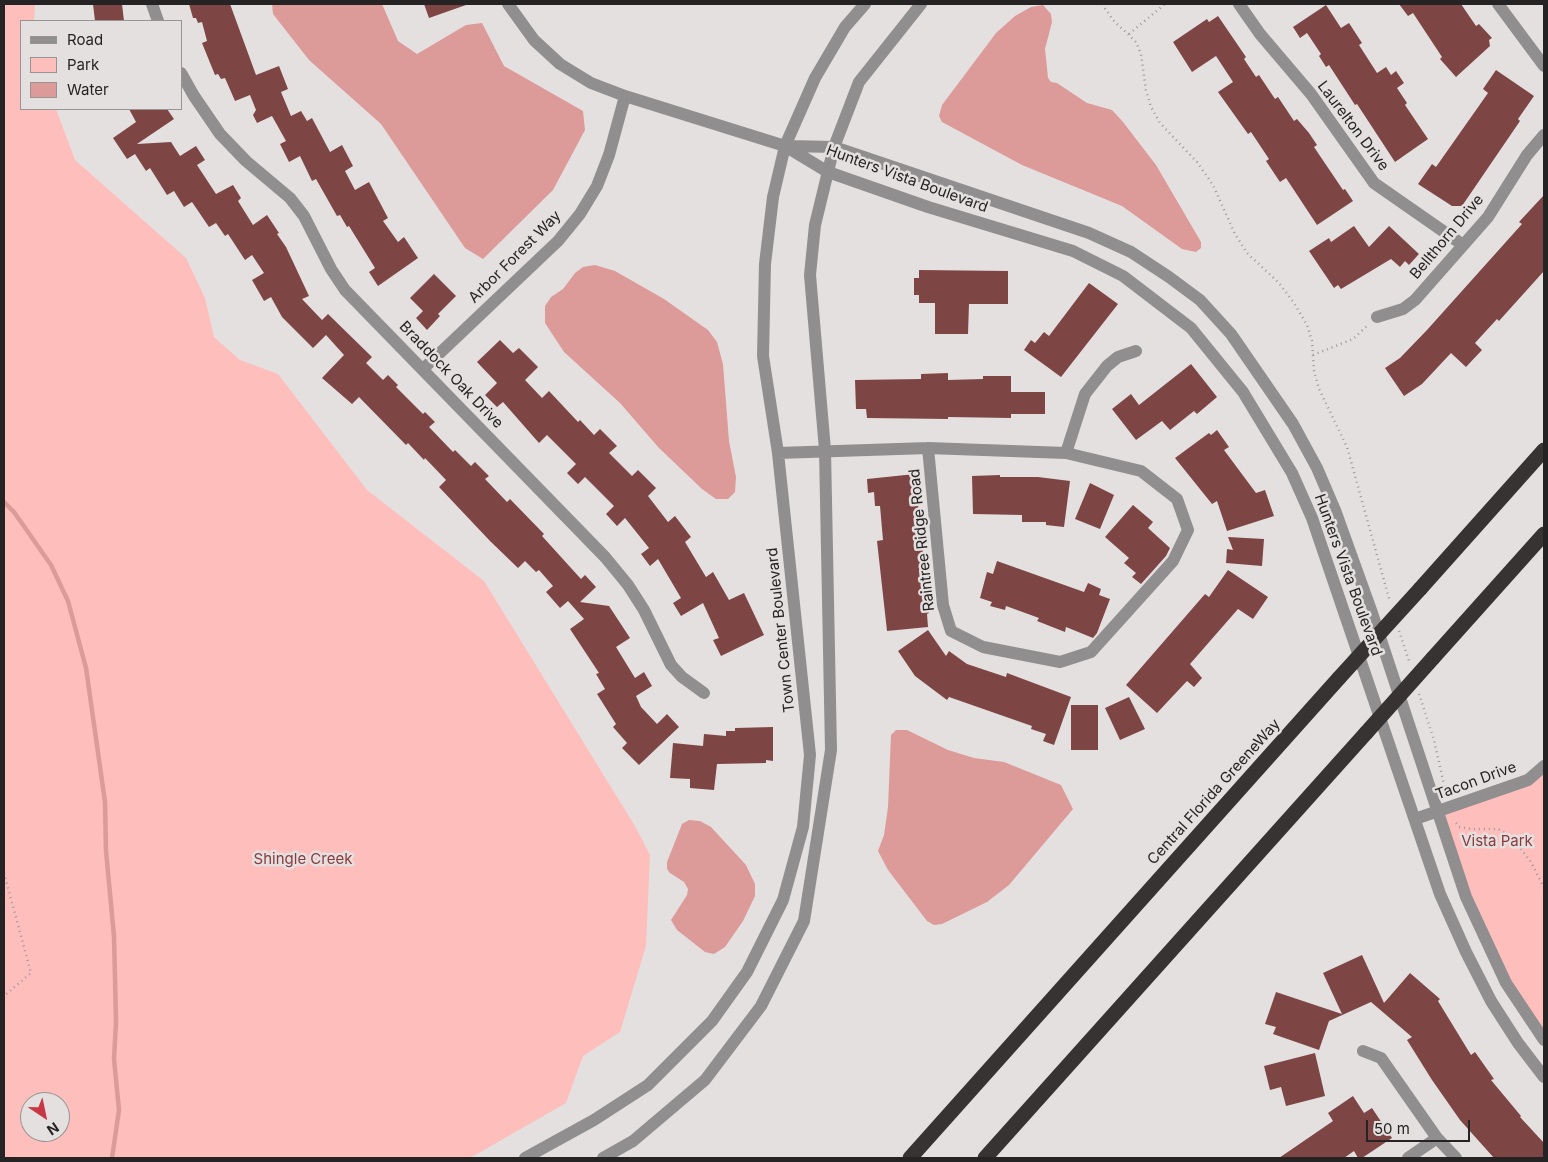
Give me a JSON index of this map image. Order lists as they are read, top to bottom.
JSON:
{
  "streets": {
    "highway": ["Central Florida GreeneWay"],
    "street": [
      "Laurelton Drive",
      "Hunters Vista Boulevard",
      "Bellthorn Drive",
      "Arbor Forest Way",
      "Braddock Oak Drive",
      "Raintree Ridge Road",
      "Town Center Boulevard",
      "Tacon Drive"
    ]
  },
  "crossings": [
    ["Laurelton Drive", "Bellthorn Drive"],
    ["Hunters Vista Boulevard", "Town Center Boulevard"],
    ["Hunters Vista Boulevard", "Tacon Drive"],
    ["Arbor Forest Way", "Braddock Oak Drive"],
    ["Raintree Ridge Road", "Town Center Boulevard"]
  ],
  "parks": ["Vista Park", "Shingle Creek"],
  "legend": ["Road", "Park", "Water"],
  "scale_bar": "50 m",
  "north": "bottom right"
}
